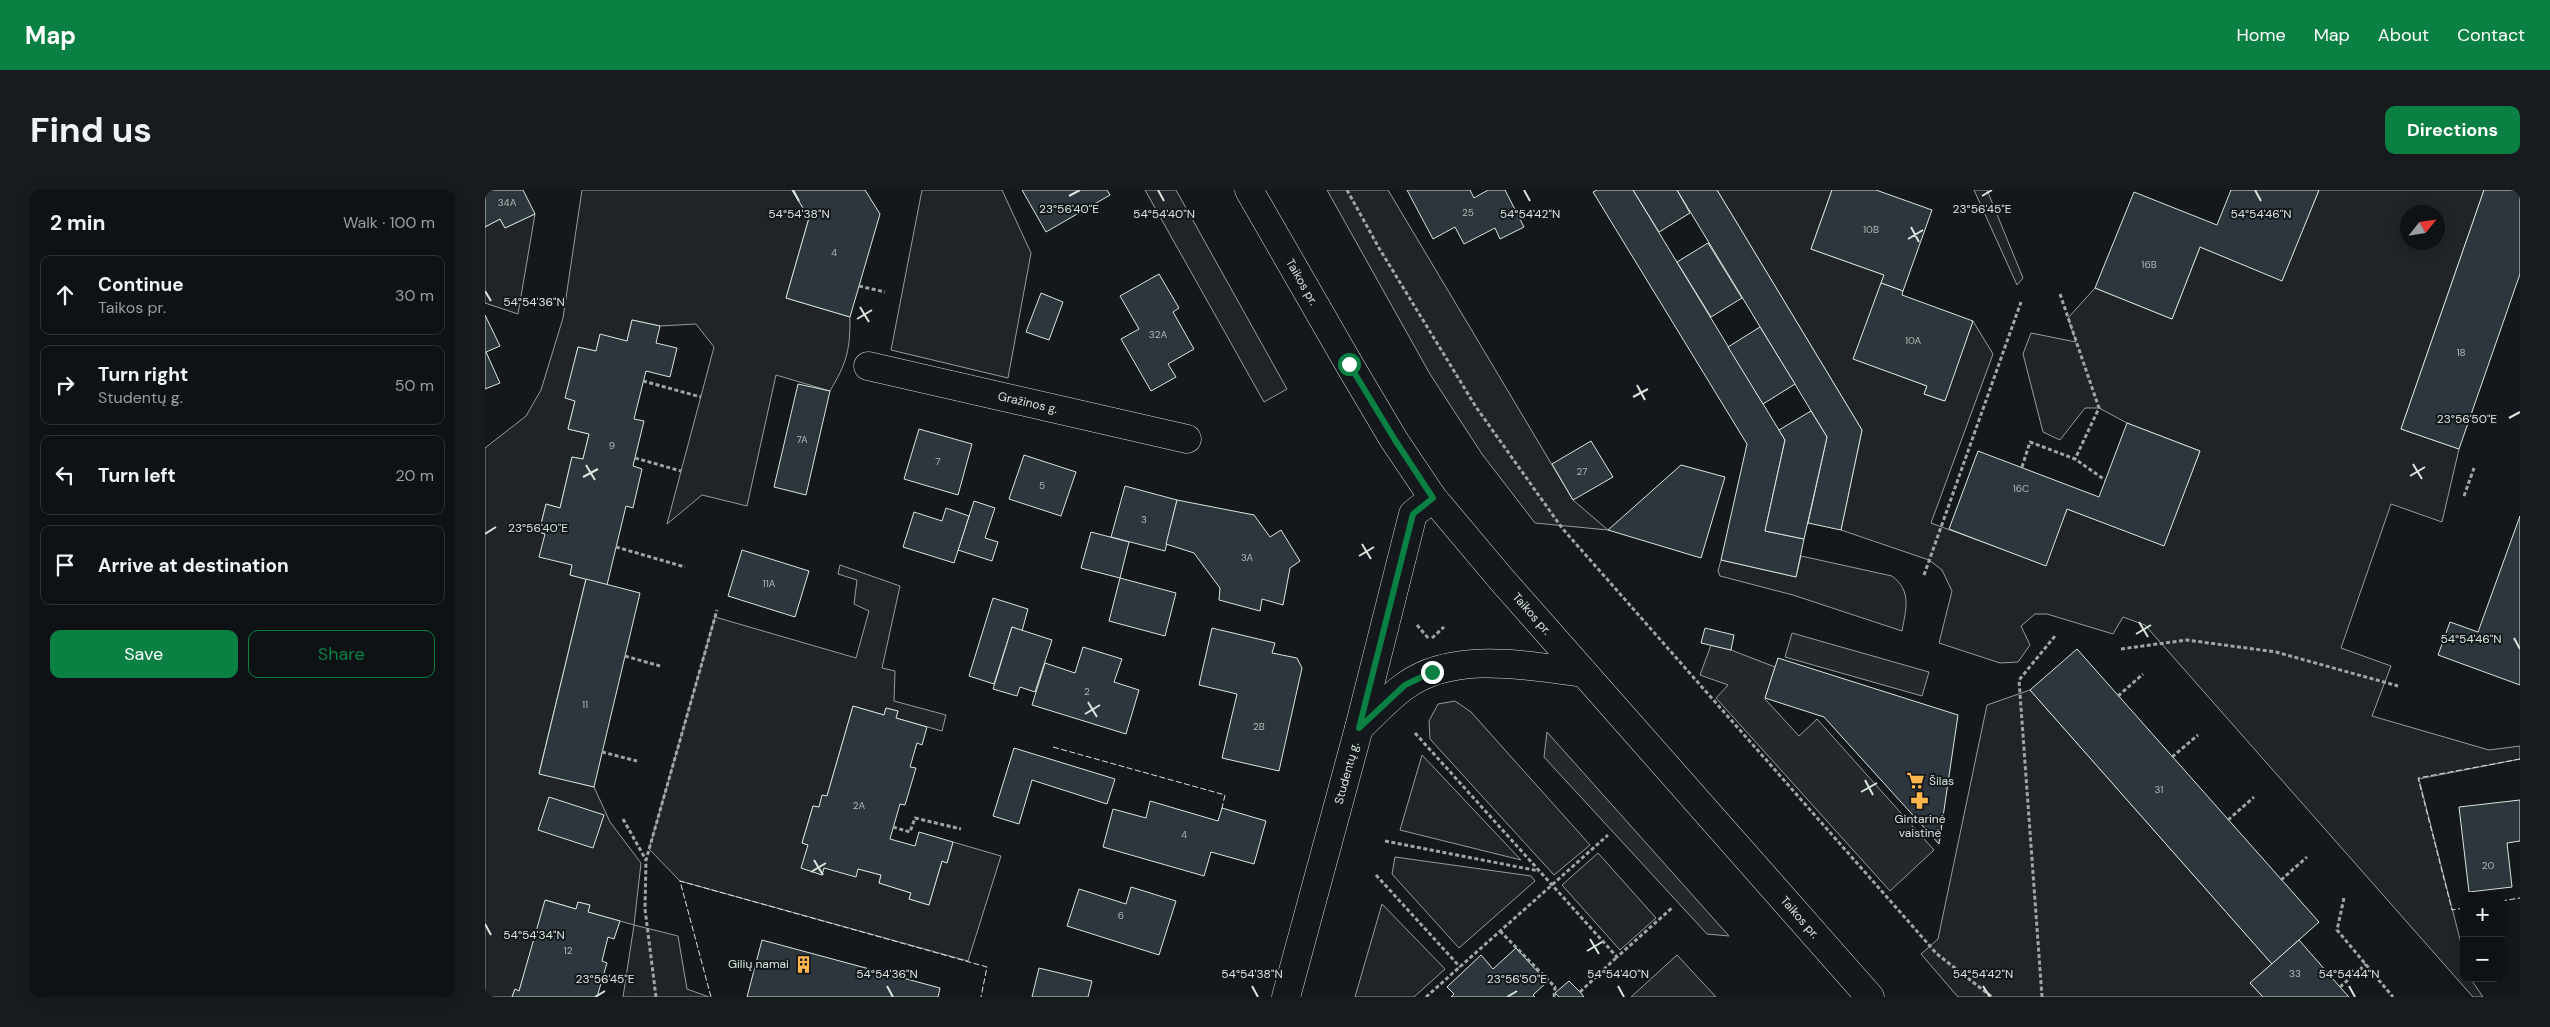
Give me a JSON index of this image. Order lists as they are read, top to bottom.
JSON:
{
  "streets": {
    "street": ["Taikos pr.", "Gražinos g.", "Studentų g."]
  },
  "crossings": [
    ["Taikos pr.", "Studentų g."]
  ],
  "places": {
    "supermarket": ["Šilas"],
    "pharmacy": ["Gintarinė vaistinė"],
    "building": ["Gilių namai"]
  },
  "house_numbers": [
    "34A",
    "25",
    "10B",
    "4",
    "16B",
    "32A",
    "10A",
    "18",
    "7A",
    "9",
    "7",
    "27",
    "5",
    "16C",
    "3",
    "3A",
    "11A",
    "2",
    "11",
    "2B",
    "31",
    "2A",
    "4",
    "20",
    "6",
    "12",
    "33"
  ],
  "north": "top right",
  "page": {
    "header": "Map",
    "nav": [
      "Home",
      "Map",
      "About",
      "Contact"
    ],
    "buttons": [
      "Directions",
      ["Save", "Share"]
    ],
    "title": "Find us",
    "heading": ["2 min", "Walk · 100 m"],
    "list": [
      ["Continue", "Taikos pr.", "30 m"],
      ["Turn right", "Studentų g.", "50 m"],
      ["Turn left", "20 m"],
      "Arrive at destination"
    ],
    "map_buttons": ["+", "−"]
  },
  "coordinates": [
    "23°56'40\"E",
    "23°56'45\"E",
    "54°54'38\"N",
    "54°54'40\"N",
    "54°54'42\"N",
    "54°54'46\"N",
    "54°54'36\"N",
    "23°56'50\"E",
    "54°54'34\"N",
    "54°54'44\"N"
  ]
}
